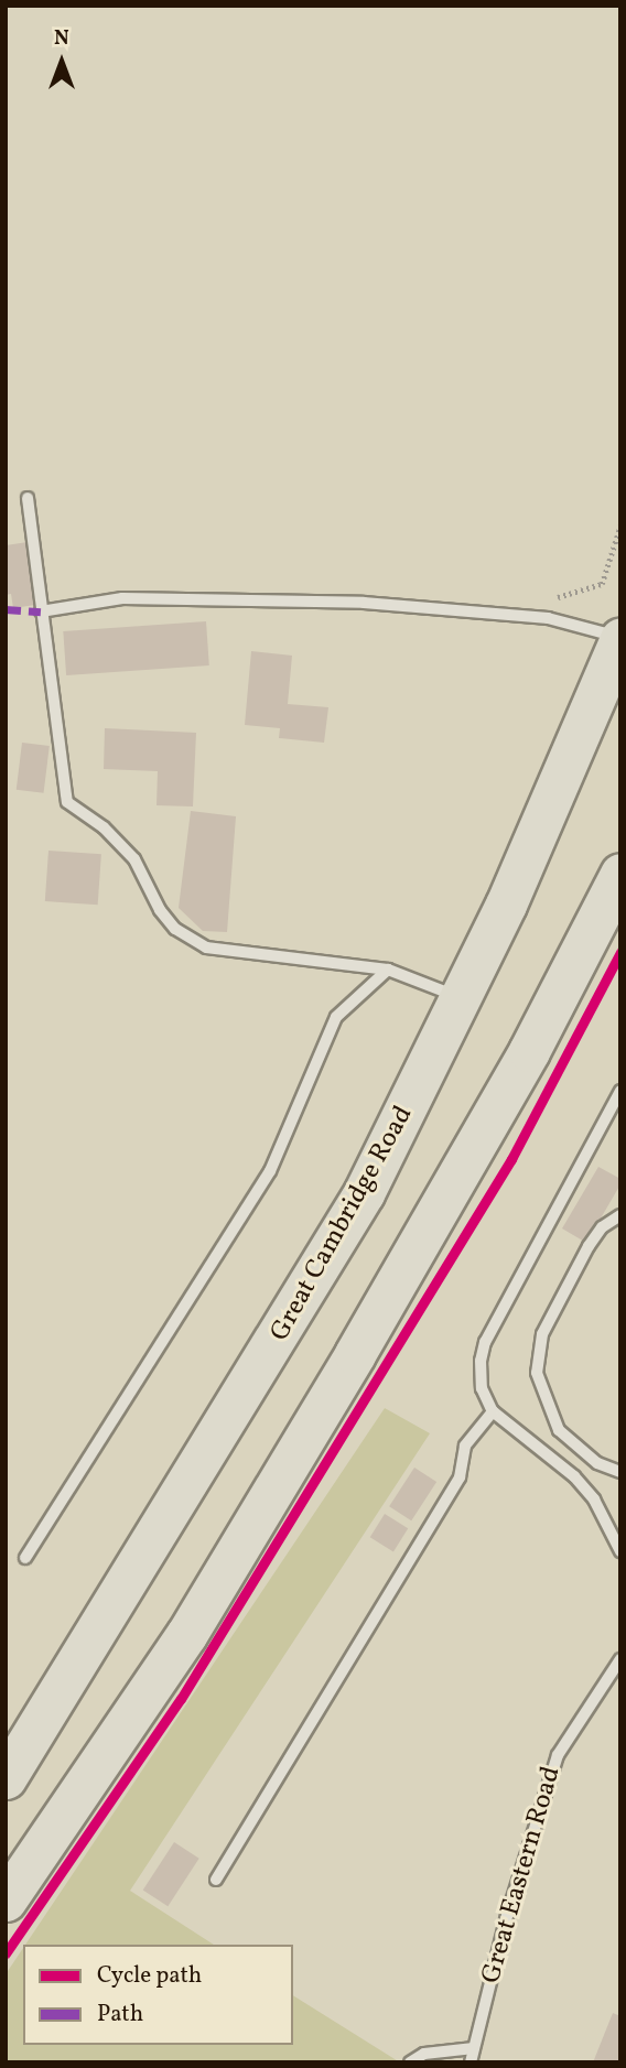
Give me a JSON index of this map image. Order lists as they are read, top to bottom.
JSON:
{
  "streets": {
    "highway": ["Great Cambridge Road"],
    "lane": ["Great Eastern Road"]
  },
  "legend": ["Cycle path", "Path"],
  "north": "top"
}
